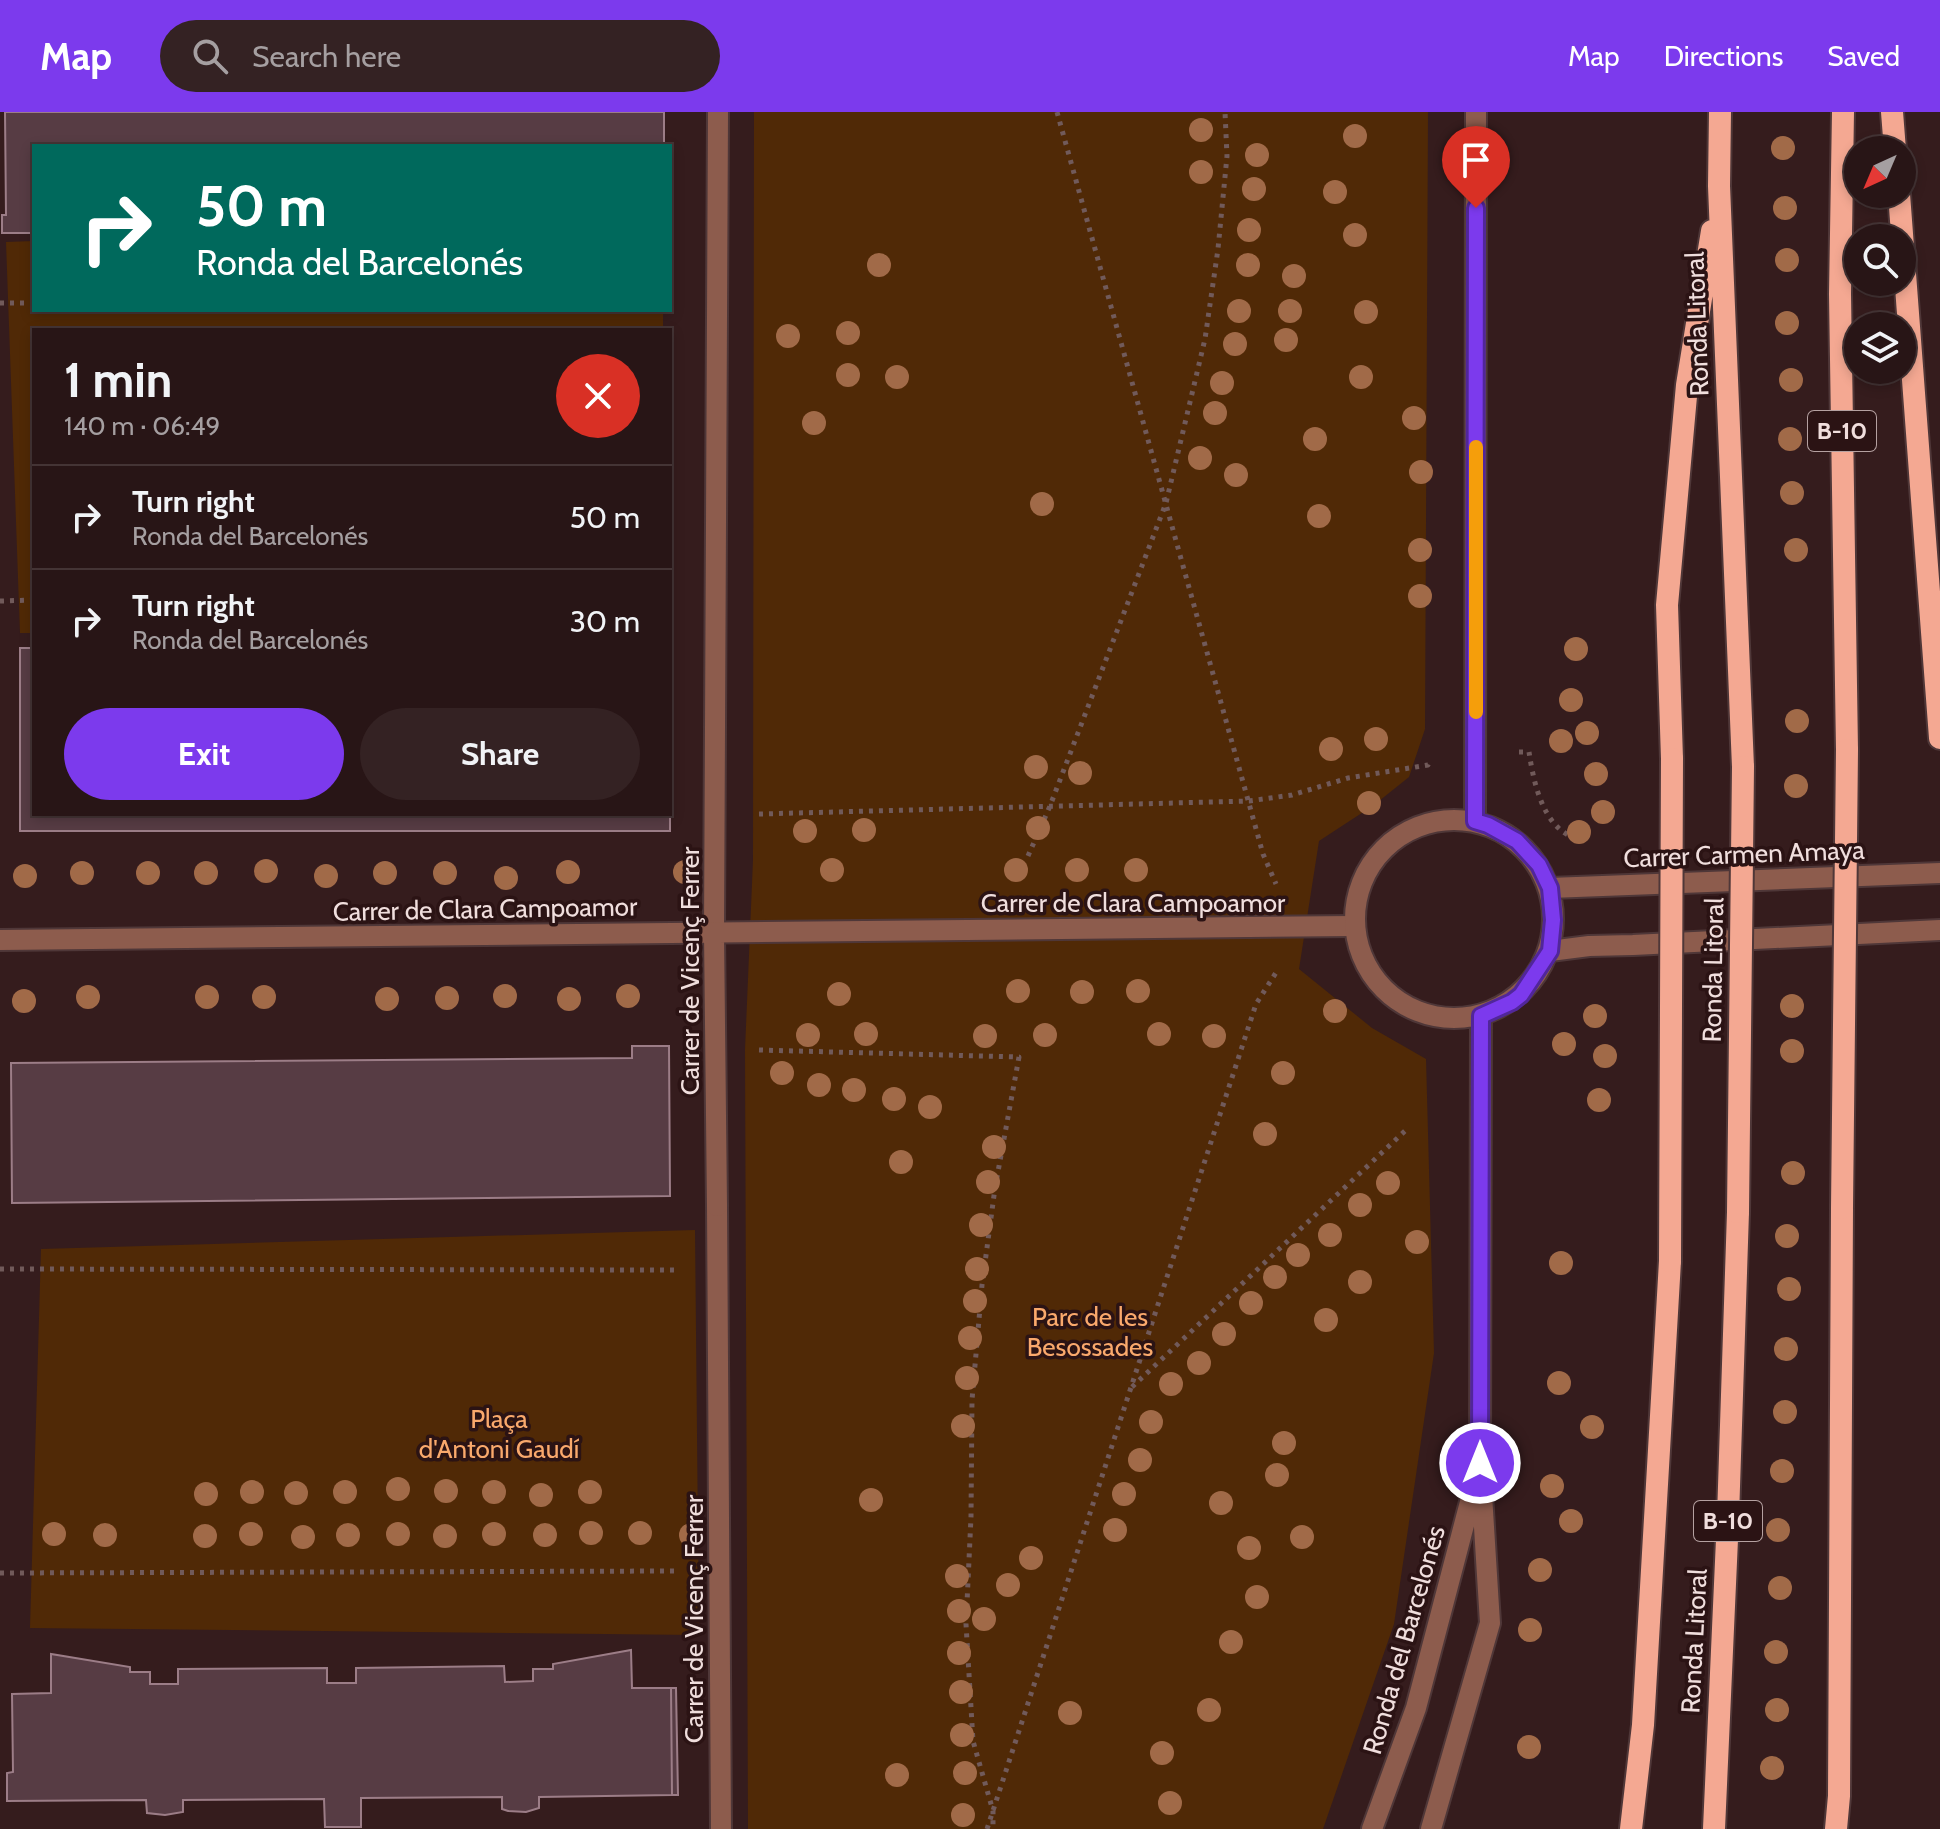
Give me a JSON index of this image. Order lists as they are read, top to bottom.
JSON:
{
  "streets": {
    "highway": ["Ronda Litoral", "B-10"],
    "street": [
      "Carrer Carmen Amaya",
      "Carrer de Clara Campoamor",
      "Carrer de Vicenç Ferrer",
      "Ronda del Barcelonés"
    ]
  },
  "crossings": [
    ["Carrer Carmen Amaya", "Carrer de Clara Campoamor"],
    ["Carrer Carmen Amaya", "Ronda del Barcelonés"],
    ["Carrer de Clara Campoamor", "Carrer de Vicenç Ferrer"],
    ["Carrer de Clara Campoamor", "Ronda del Barcelonés"]
  ],
  "parks": ["Parc de les Besossades", "Plaça d'Antoni Gaudí"],
  "north": "bottom left",
  "page": {
    "header": "Map",
    "search": "Search here",
    "nav": ["Map", "Directions", "Saved"],
    "turn": ["50 m", "Ronda del Barcelonés"],
    "heading": ["1 min", "140 m · 06:49"],
    "list": [
      {
        "name": "Turn right",
        "note": "Ronda del Barcelonés",
        "value": "50 m"
      },
      {
        "name": "Turn right",
        "note": "Ronda del Barcelonés",
        "value": "30 m"
      }
    ],
    "buttons": ["Exit", "Share"]
  }
}
